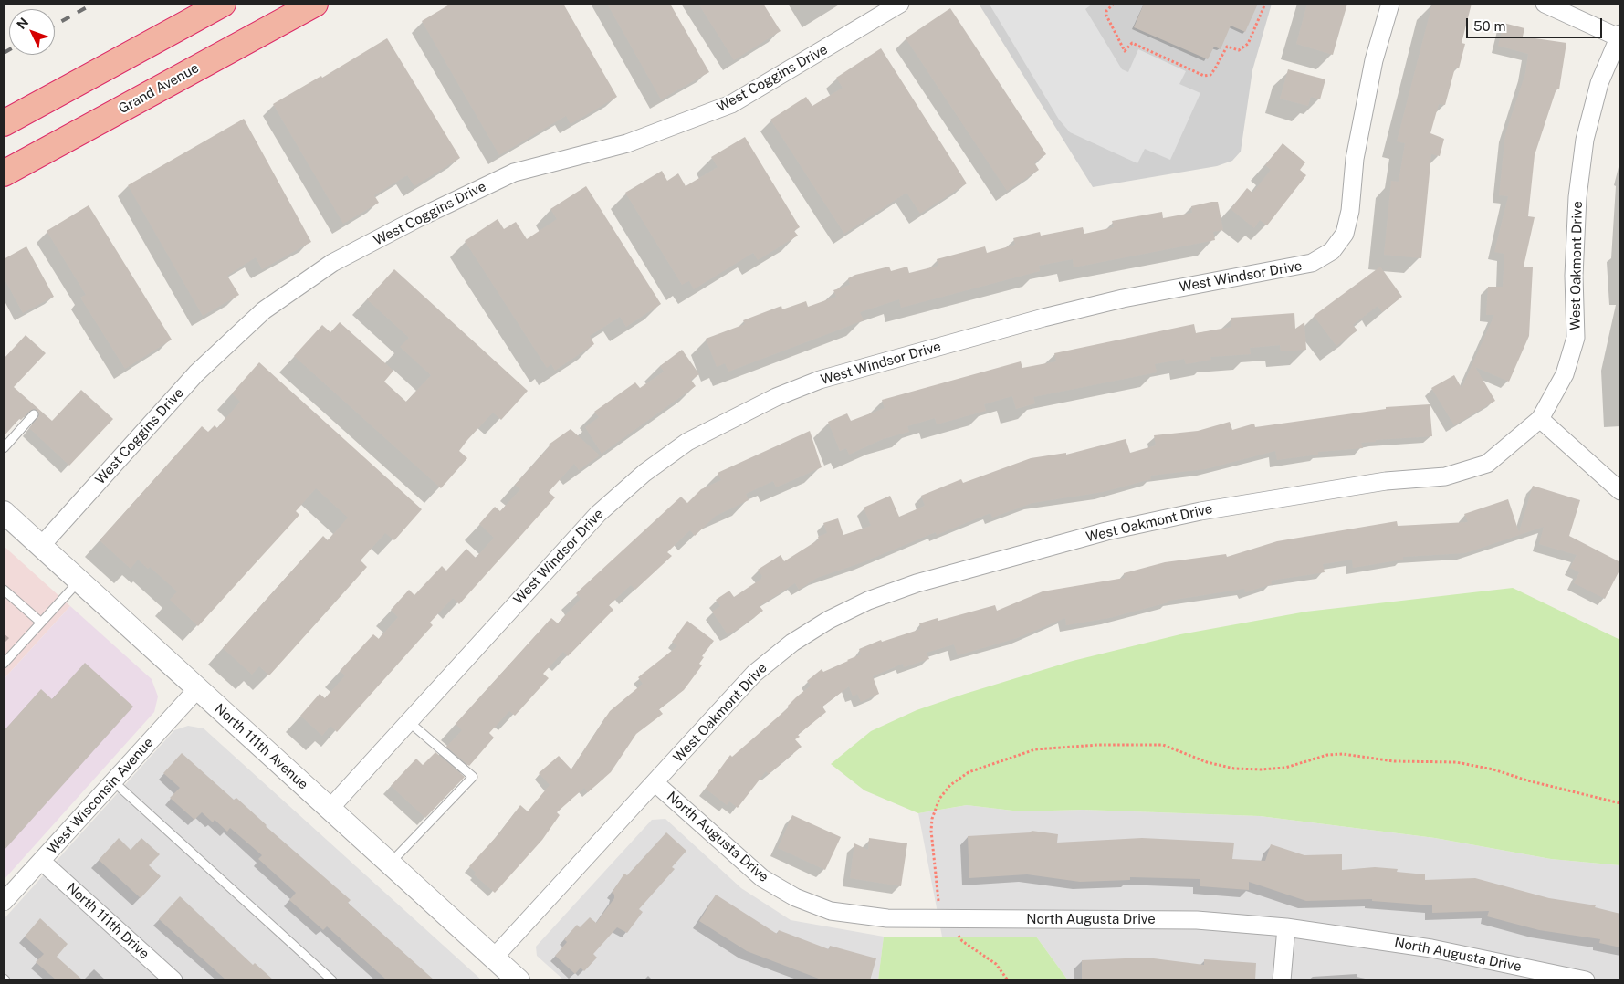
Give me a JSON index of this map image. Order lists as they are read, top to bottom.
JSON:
{
  "streets": {
    "highway": ["Grand Avenue"],
    "street": [
      "West Coggins Drive",
      "West Oakmont Drive",
      "West Windsor Drive",
      "North 111th Avenue",
      "West Wisconsin Avenue",
      "North Augusta Drive",
      "North 111th Drive"
    ]
  },
  "crossings": [
    ["West Coggins Drive", "North 111th Avenue"],
    ["West Oakmont Drive", "North 111th Avenue"],
    ["West Oakmont Drive", "North Augusta Drive"],
    ["West Windsor Drive", "North 111th Avenue"],
    ["North 111th Avenue", "West Wisconsin Avenue"],
    ["West Wisconsin Avenue", "North 111th Drive"]
  ],
  "scale_bar": "50 m",
  "north": "top left"
}
